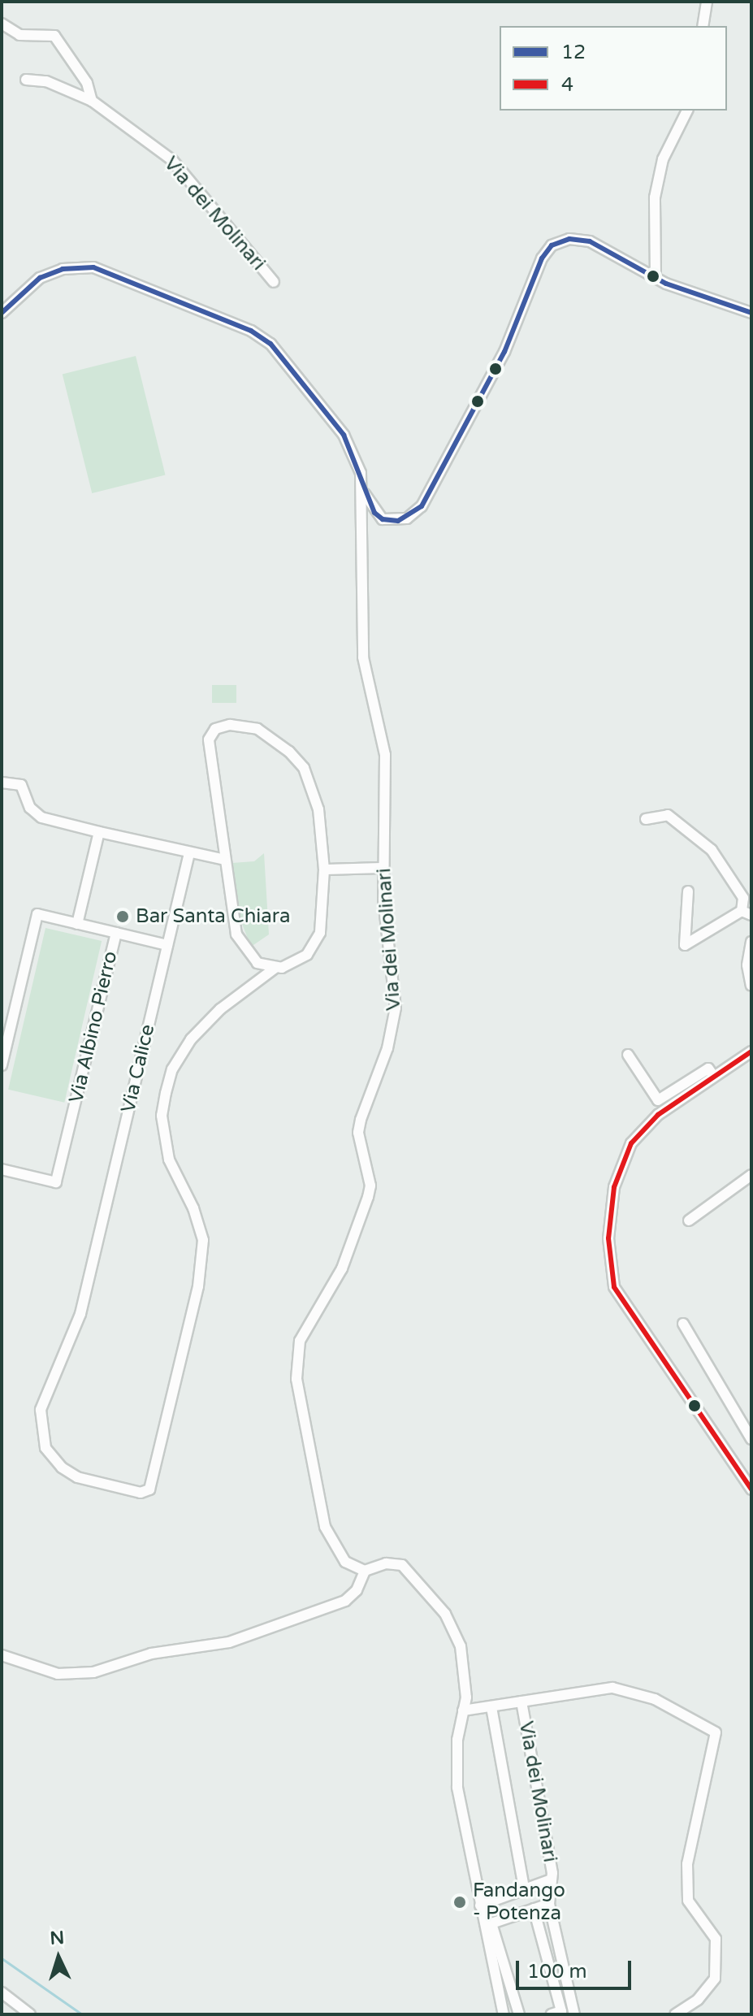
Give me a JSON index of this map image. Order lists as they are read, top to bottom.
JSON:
{
  "streets": {
    "street": ["Via dei Molinari", "Via Albino Pierro", "Via Calice"]
  },
  "places": ["Bar Santa Chiara", "Fandango - Potenza"],
  "lines": ["transit line 12", "transit line 4"],
  "legend": ["12", "4"],
  "scale_bar": "100 m",
  "north": "top"
}
